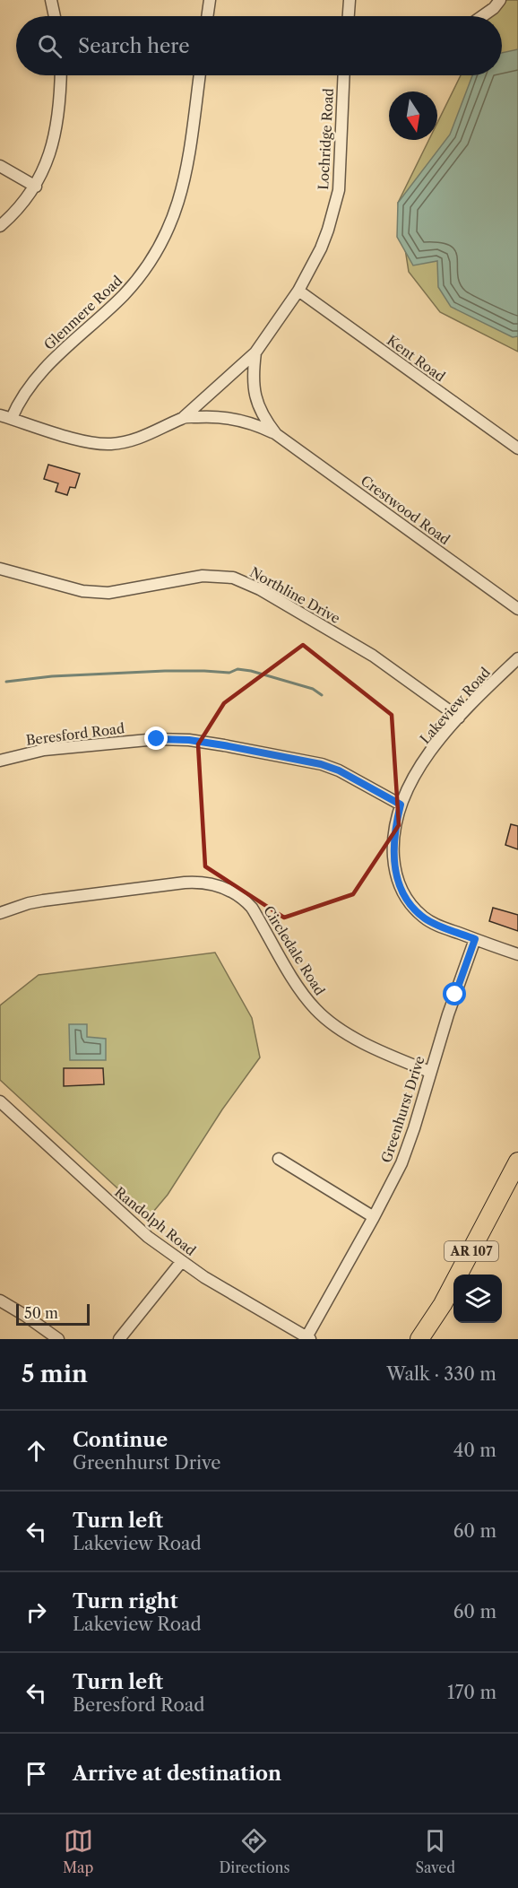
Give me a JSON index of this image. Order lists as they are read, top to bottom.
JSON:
{
  "streets": {
    "main road": ["AR 107"],
    "street": [
      "Lochridge Road",
      "Glenmere Road",
      "Kent Road",
      "Crestwood Road",
      "Northline Drive",
      "Lakeview Road",
      "Beresford Road",
      "Circledale Road",
      "Greenhurst Drive",
      "Randolph Road"
    ]
  },
  "crossings": [
    ["Lochridge Road", "Kent Road"],
    ["Lochridge Road", "Crestwood Road"],
    ["Glenmere Road", "Crestwood Road"],
    ["Northline Drive", "Lakeview Road"],
    ["Lakeview Road", "Beresford Road"],
    ["Lakeview Road", "Greenhurst Drive"],
    ["Circledale Road", "Greenhurst Drive"],
    ["Greenhurst Drive", "Randolph Road"]
  ],
  "scale_bar": "50 m",
  "north": "bottom",
  "page": {
    "search": "Search here",
    "scale": "50 m",
    "heading": ["5 min", "Walk · 330 m"],
    "list": [
      ["Continue", "Greenhurst Drive", "40 m"],
      ["Turn left", "Lakeview Road", "60 m"],
      ["Turn right", "Lakeview Road", "60 m"],
      ["Turn left", "Beresford Road", "170 m"],
      "Arrive at destination"
    ],
    "nav": ["Map", "Directions", "Saved"]
  }
}
